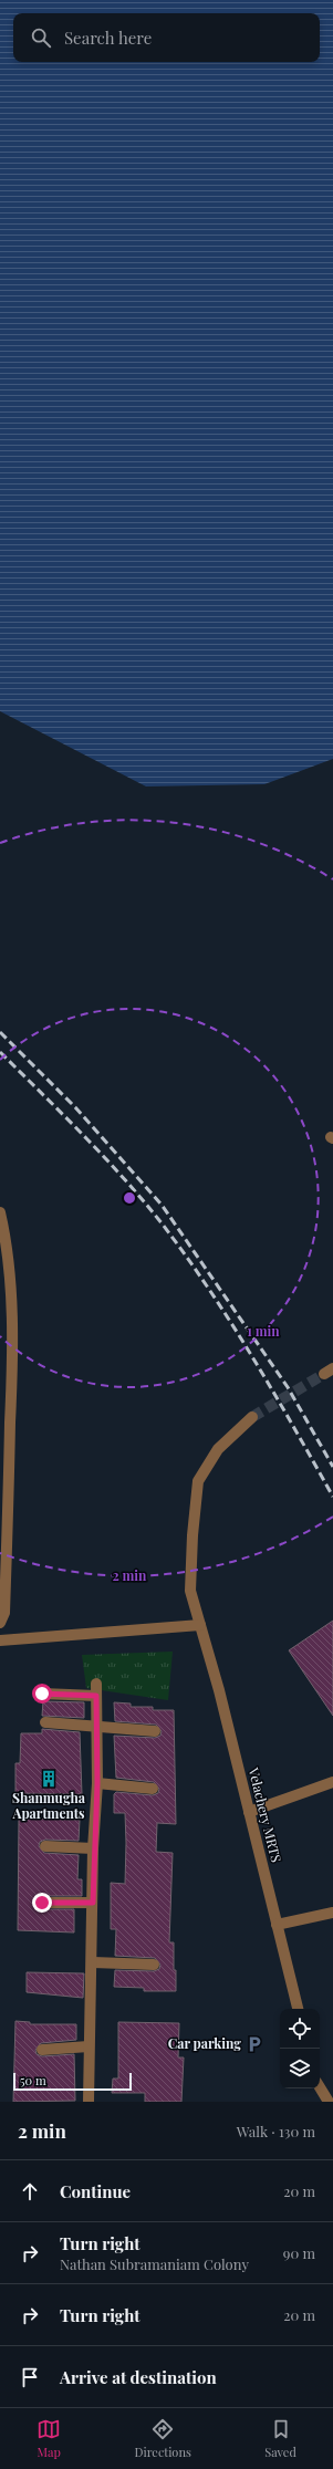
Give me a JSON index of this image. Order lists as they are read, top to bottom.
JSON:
{
  "streets": {
    "street": ["Velachery MRTS"]
  },
  "places": {
    "building": ["Shanmugha Apartments"],
    "parking": ["Car parking"]
  },
  "scale_bar": "50 m",
  "page": {
    "search": "Search here",
    "scale": "50 m",
    "heading": ["2 min", "Walk · 130 m"],
    "list": [
      ["Continue", "20 m"],
      ["Turn right", "Nathan Subramaniam Colony", "90 m"],
      ["Turn right", "20 m"],
      "Arrive at destination"
    ],
    "nav": ["Map", "Directions", "Saved"]
  },
  "rings": ["1 min", "2 min"]
}
